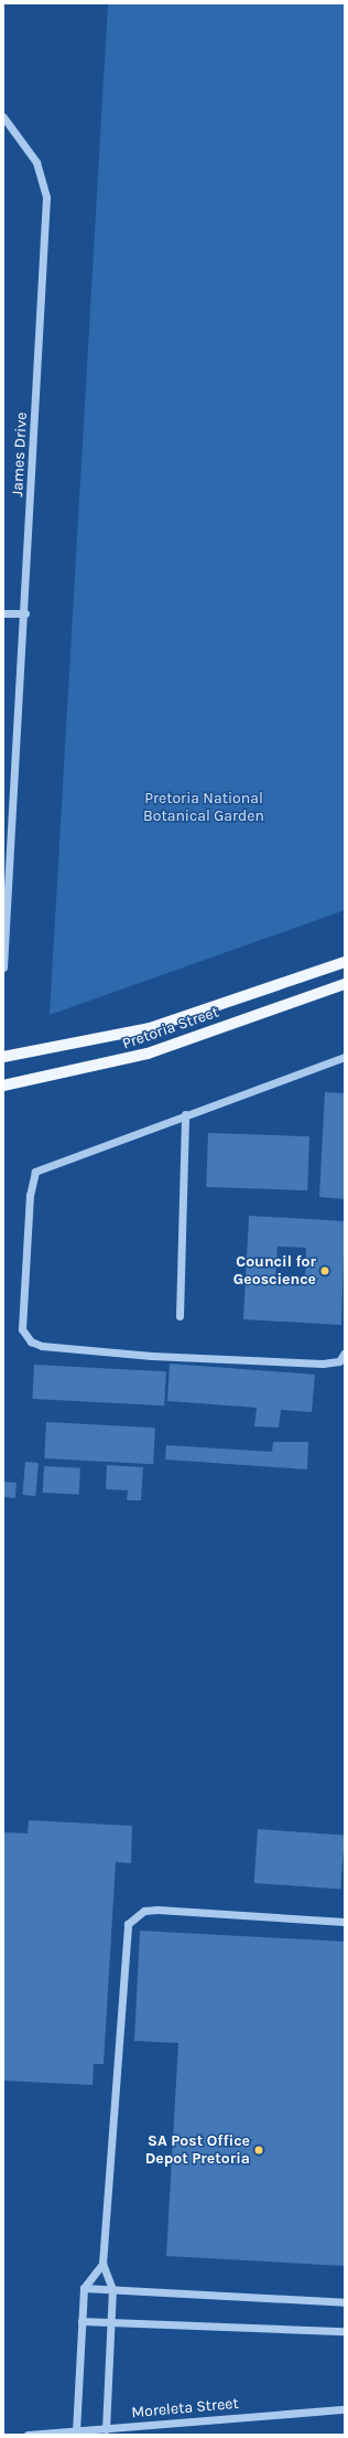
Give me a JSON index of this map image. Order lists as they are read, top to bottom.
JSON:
{
  "streets": {
    "main road": ["Pretoria Street"],
    "street": ["James Drive", "Moreleta Street"]
  },
  "parks": ["Pretoria National Botanical Garden"],
  "places": ["Council for Geoscience", "SA Post Office Depot Pretoria"]
}
